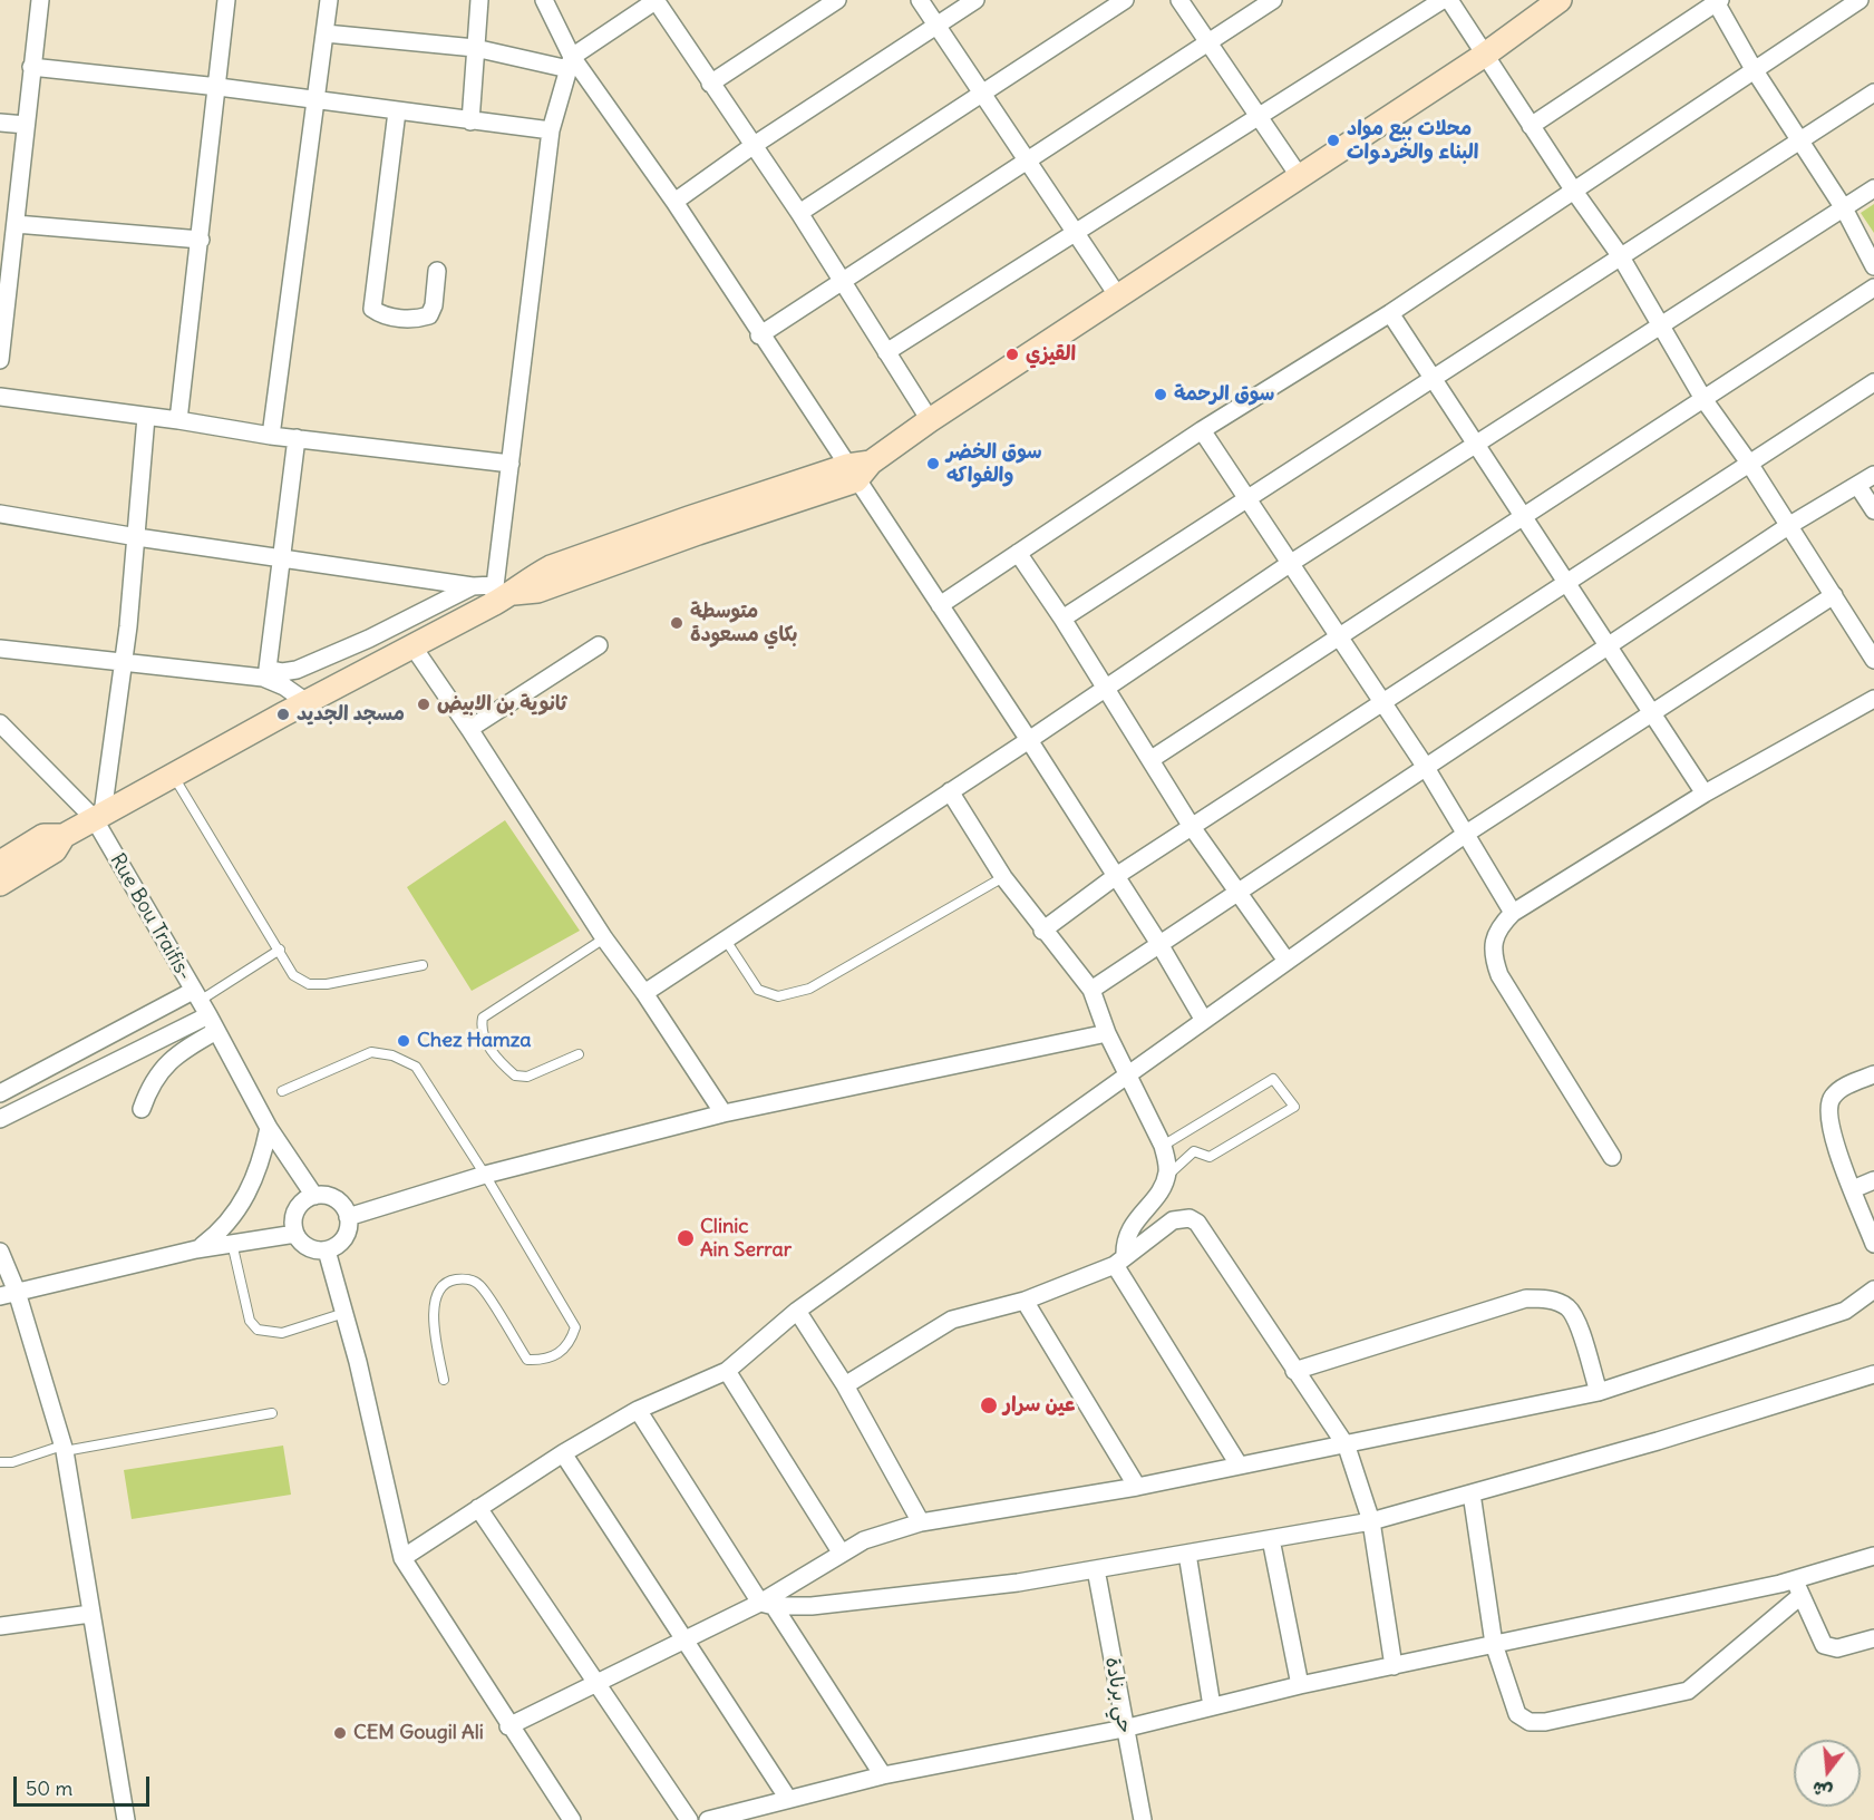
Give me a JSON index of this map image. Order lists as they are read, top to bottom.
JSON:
{
  "streets": {
    "street": ["Rue Bou Traifis-", "حي برنادة"]
  },
  "places": [
    "محلات ببع مواد البناء والخردوات",
    "القيزي",
    "سوق الرحمة",
    "سوق الخضر والفواكه",
    "متوسطة بكاي مسعودة",
    "ثانوية بن الابيض",
    "مسجد الجديد",
    "Chez Hamza",
    "Clinic Ain Serrar",
    "عين سرار",
    "CEM Gougil Ali"
  ],
  "scale_bar": "50 m",
  "north": "bottom"
}
